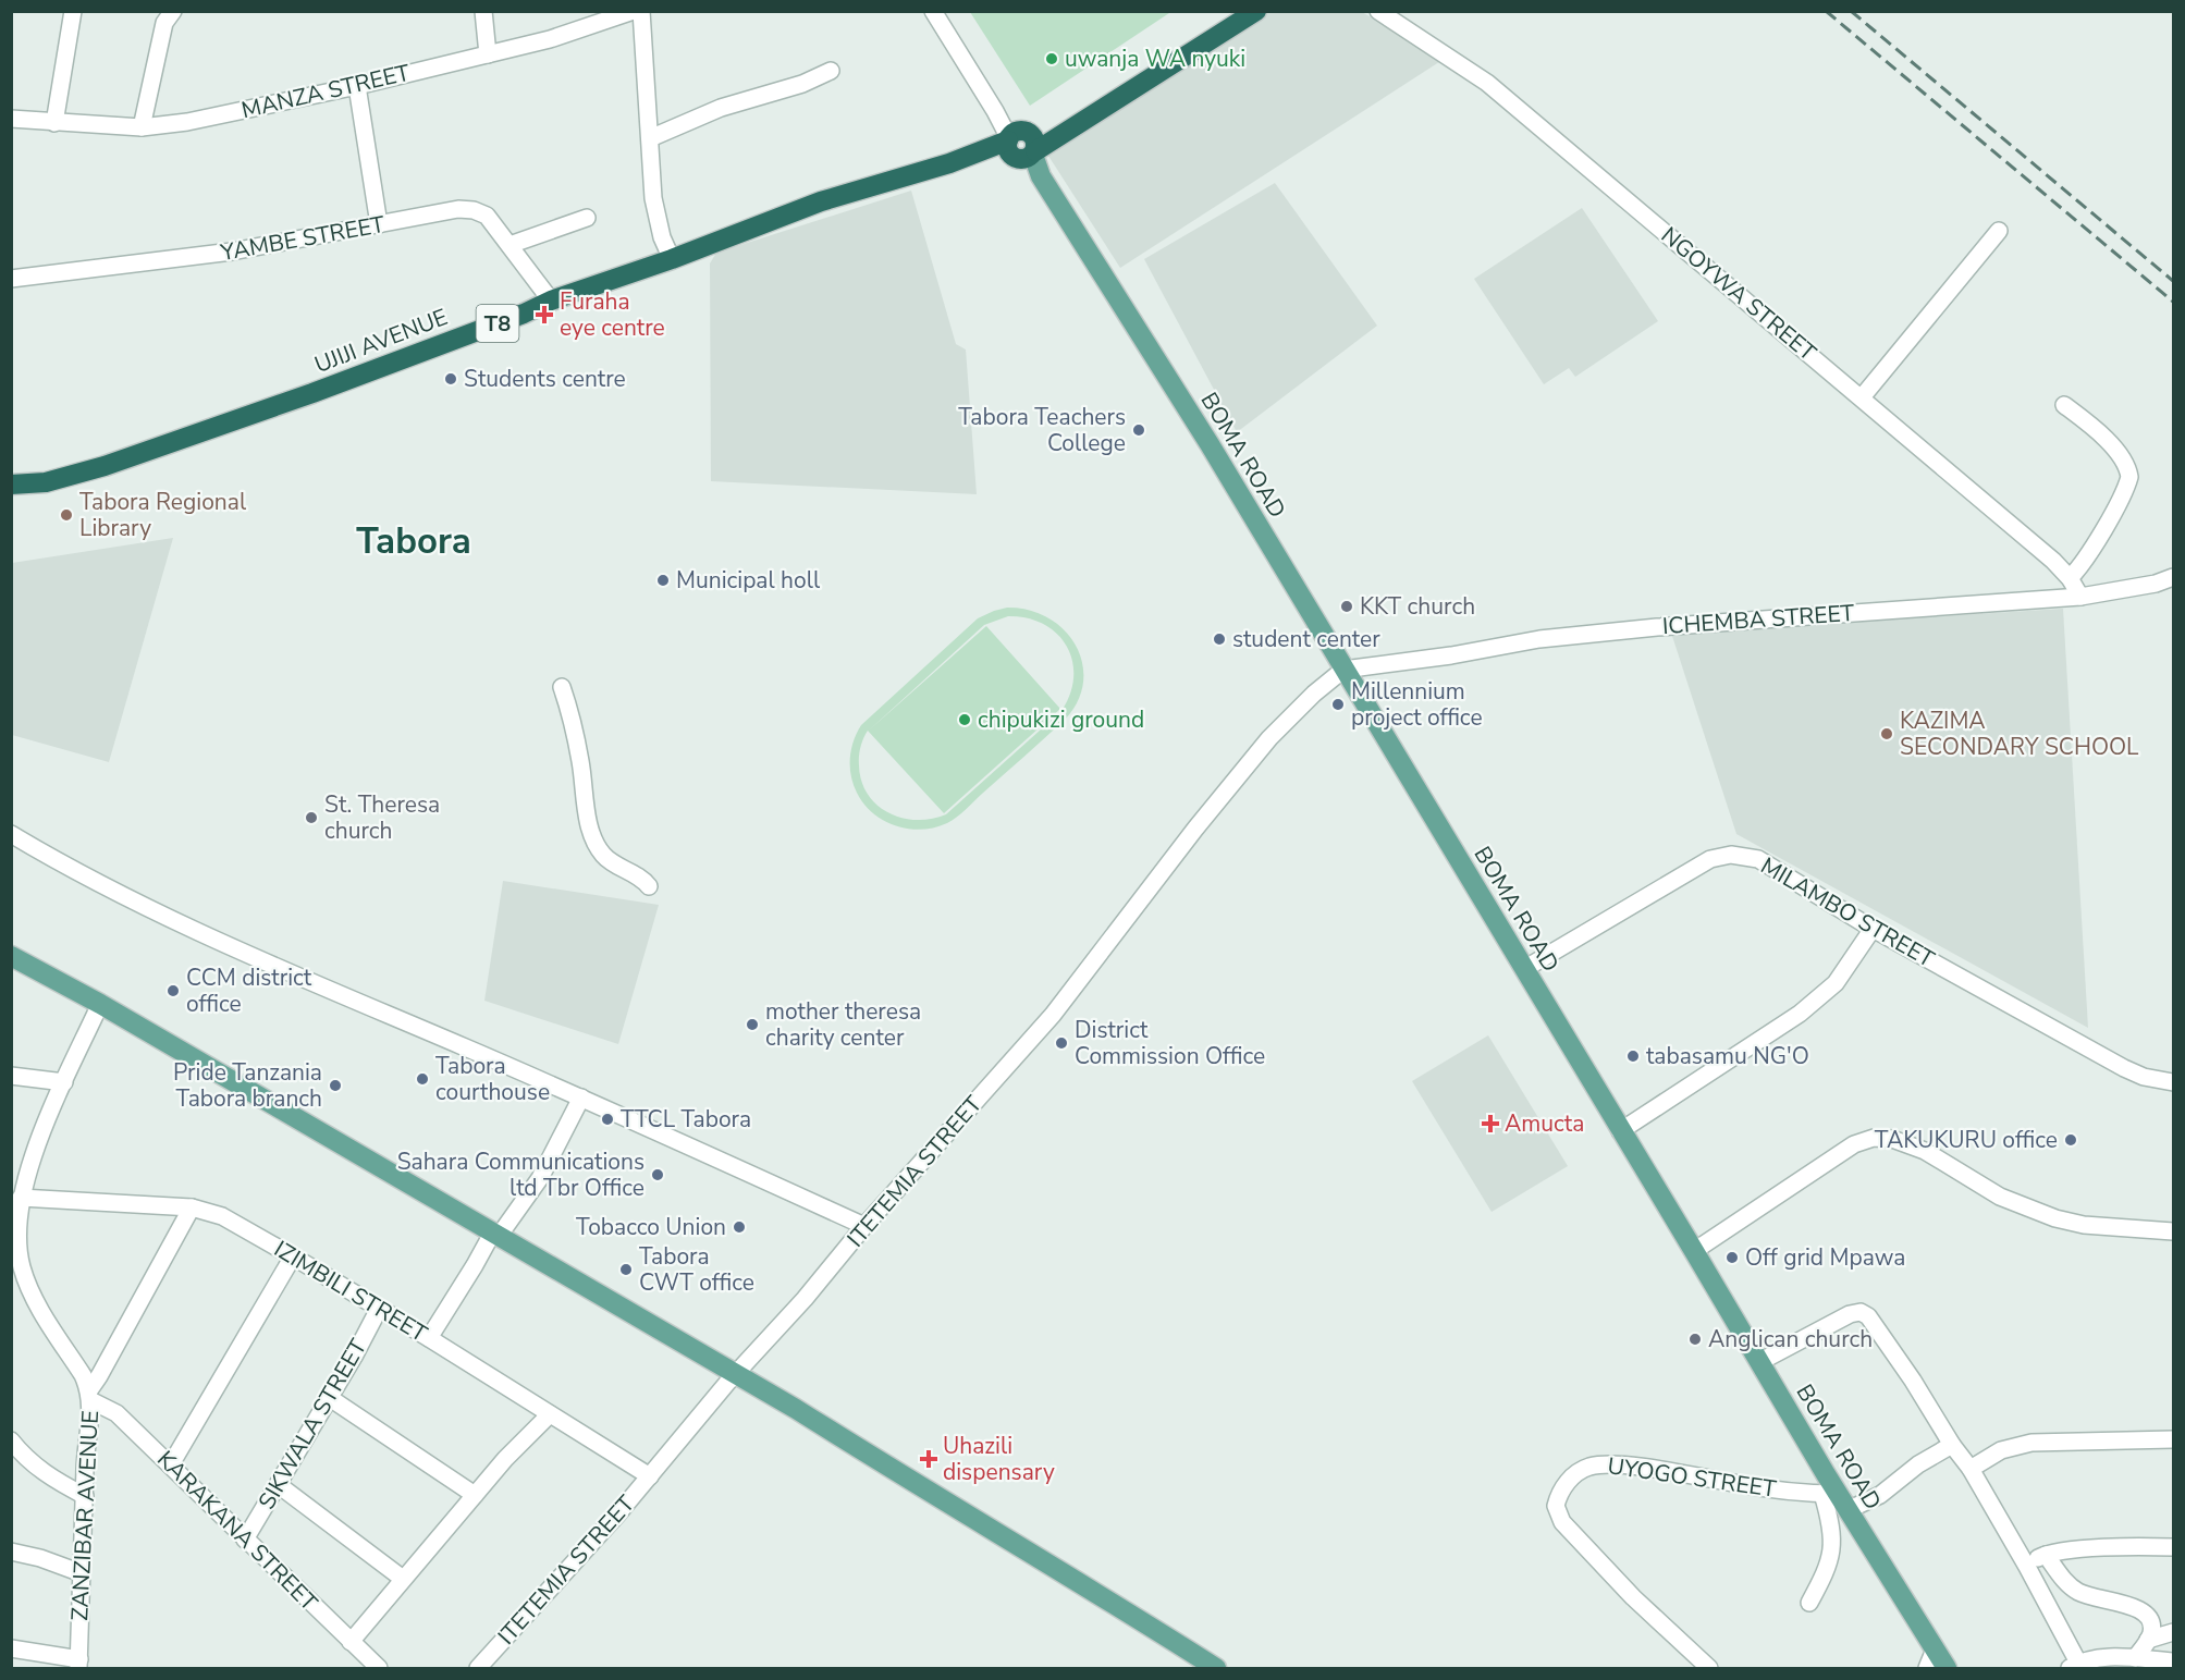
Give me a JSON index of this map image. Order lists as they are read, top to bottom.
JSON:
{
  "streets": {
    "highway": ["T8", "UJIJI AVENUE"],
    "main road": ["BOMA ROAD"],
    "street": [
      "MANZA STREET",
      "YAMBE STREET",
      "NGOYWA STREET",
      "ICHEMBA STREET",
      "MILAMBO STREET",
      "ITETEMIA STREET",
      "IZIMBILI STREET",
      "SIKWALA STREET",
      "UYOGO STREET",
      "ZANZIBAR AVENUE",
      "KARAKANA STREET"
    ]
  },
  "crossings": [
    ["YAMBE STREET", "UJIJI AVENUE"],
    ["NGOYWA STREET", "ICHEMBA STREET"],
    ["T8", "UJIJI AVENUE"],
    ["T8", "BOMA ROAD"],
    ["UJIJI AVENUE", "BOMA ROAD"],
    ["BOMA ROAD", "ICHEMBA STREET"],
    ["BOMA ROAD", "MILAMBO STREET"],
    ["BOMA ROAD", "ITETEMIA STREET"],
    ["BOMA ROAD", "UYOGO STREET"],
    ["ICHEMBA STREET", "ITETEMIA STREET"],
    ["ITETEMIA STREET", "IZIMBILI STREET"],
    ["IZIMBILI STREET", "SIKWALA STREET"],
    ["IZIMBILI STREET", "ZANZIBAR AVENUE"],
    ["SIKWALA STREET", "KARAKANA STREET"],
    ["ZANZIBAR AVENUE", "KARAKANA STREET"]
  ],
  "districts": ["Tabora"],
  "places": {
    "other": [
      "uwanja WA nyuki",
      "Students centre",
      "Tabora Teachers College",
      "Tabora Regional Library",
      "Municipal holl",
      "KKT church",
      "student center",
      "Millennium project office",
      "chipukizi ground",
      "KAZIMA SECONDARY SCHOOL",
      "St. Theresa church",
      "CCM district office",
      "mother theresa charity center",
      "District Commission Office",
      "tabasamu NG'O",
      "Tabora courthouse",
      "Pride Tanzania Tabora branch",
      "TTCL Tabora",
      "TAKUKURU office",
      "Sahara Communications ltd Tbr Office",
      "Tobacco Union",
      "Off grid Mpawa",
      "Tabora CWT office",
      "Anglican church"
    ],
    "health": ["Furaha eye centre", "Amucta", "Uhazili dispensary"]
  }
}
